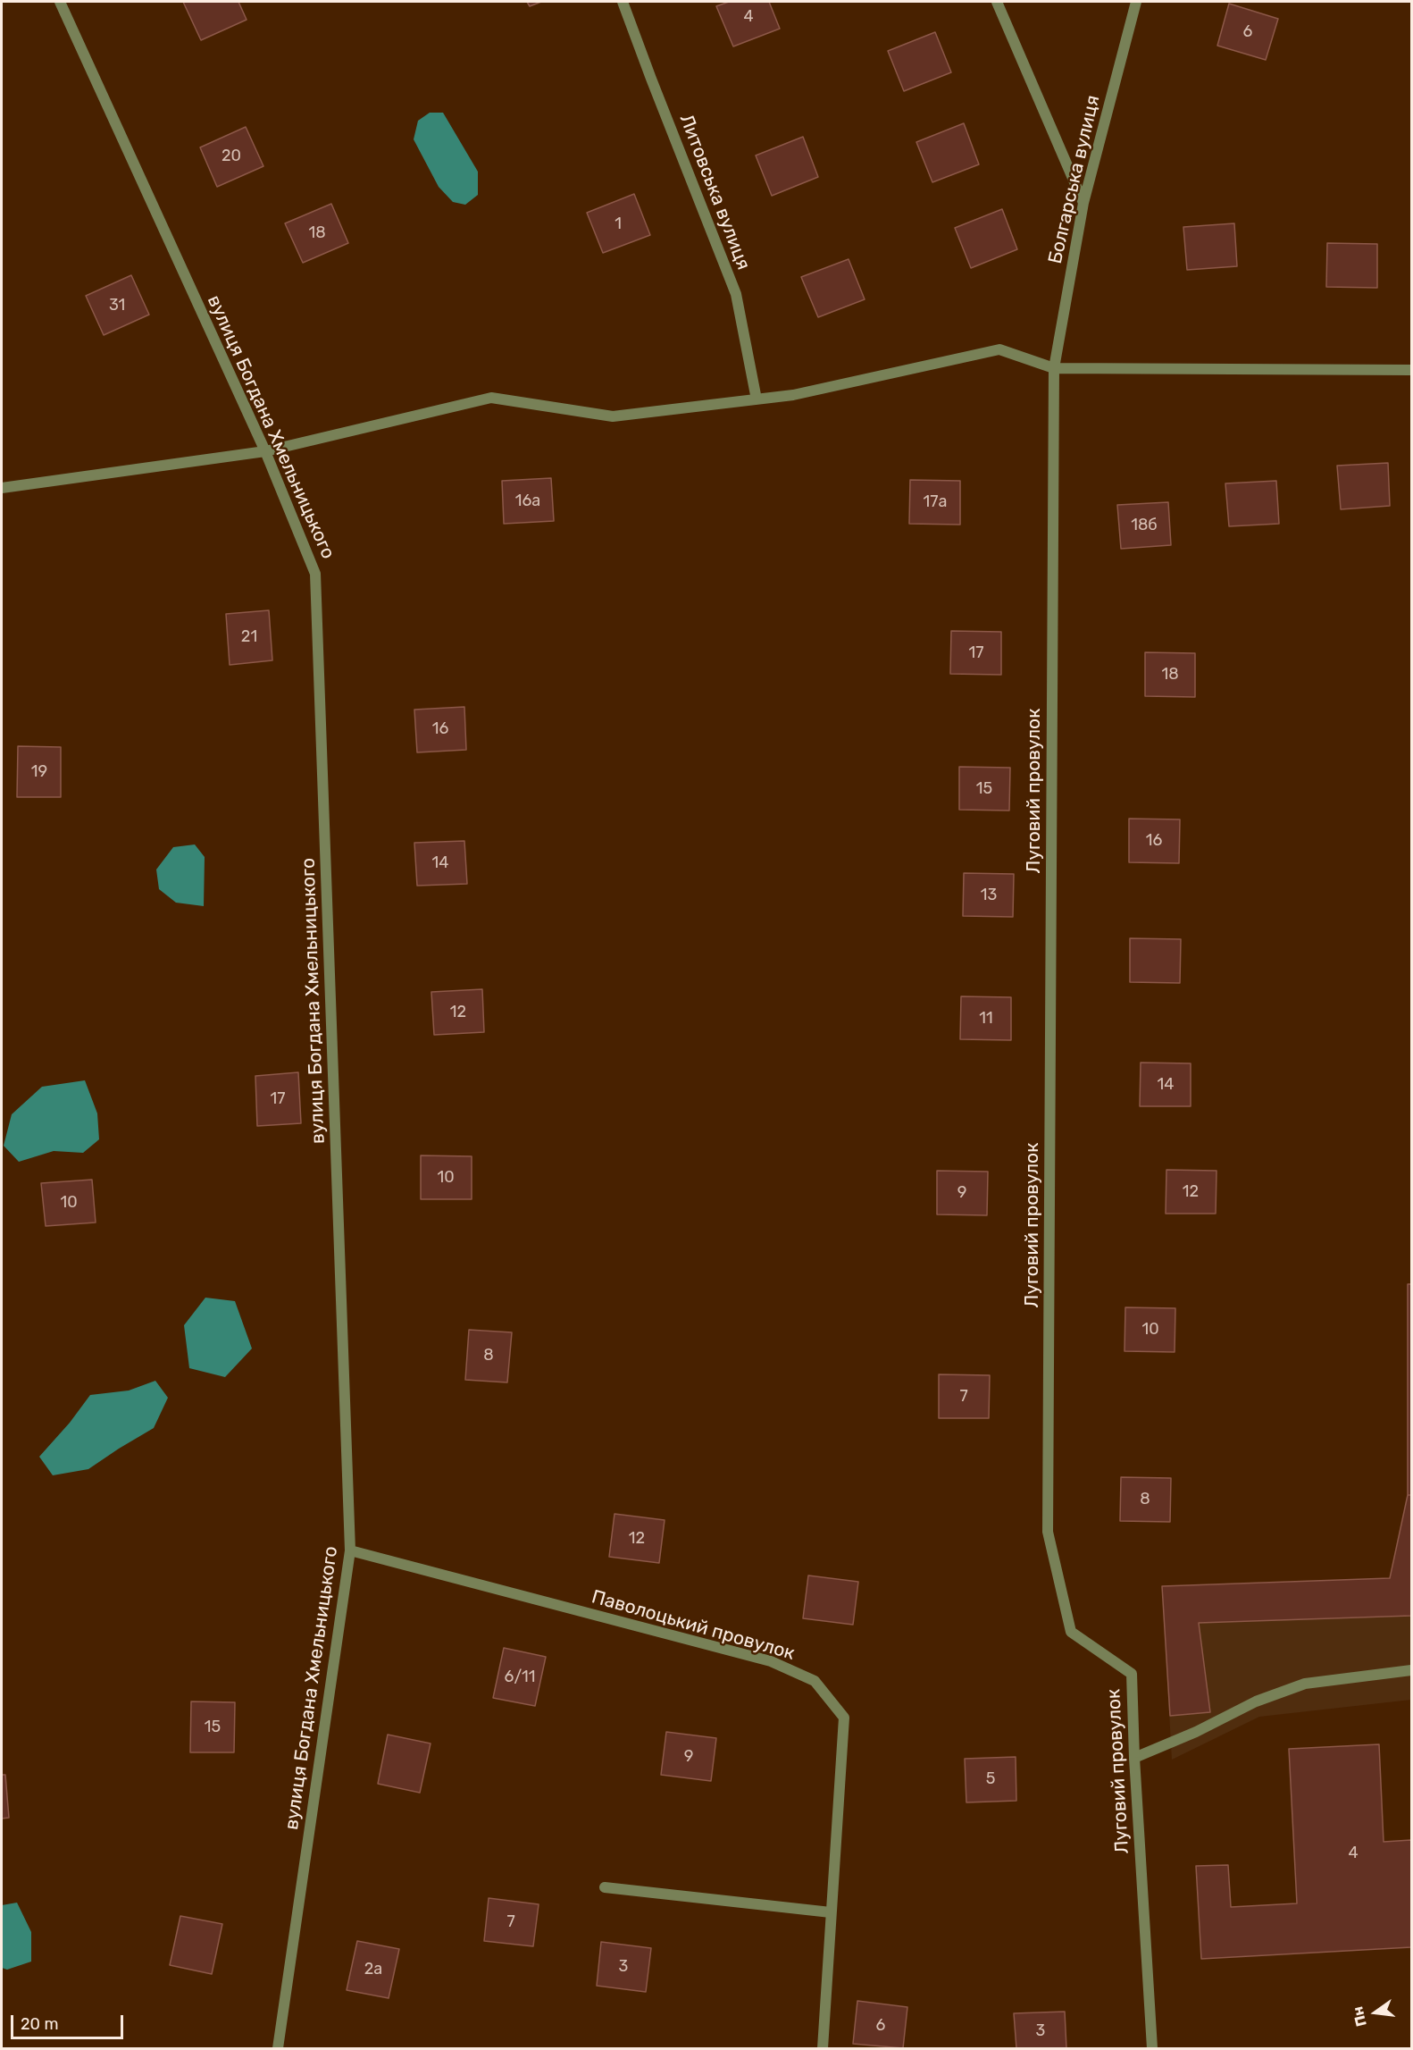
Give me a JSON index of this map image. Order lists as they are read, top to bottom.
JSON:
{
  "streets": {
    "street": [
      "Болгарська вулиця",
      "Литовська вулиця",
      "вулиця Богдана Хмельницького",
      "Луговий провулок",
      "Паволоцький провулок"
    ]
  },
  "crossings": [
    ["Болгарська вулиця", "Луговий провулок"],
    ["вулиця Богдана Хмельницького", "Паволоцький провулок"]
  ],
  "house_numbers": [
    "4",
    "6",
    "20",
    "1",
    "18",
    "31",
    "16а",
    "17а",
    "18б",
    "21",
    "17",
    "18",
    "16",
    "19",
    "15",
    "16",
    "14",
    "13",
    "12",
    "11",
    "14",
    "17",
    "10",
    "12",
    "9",
    "10",
    "10",
    "8",
    "7",
    "8",
    "12",
    "6/11",
    "15",
    "9",
    "5",
    "4",
    "7",
    "3",
    "2а",
    "6",
    "3"
  ],
  "scale_bar": "20 m",
  "north": "left"
}
